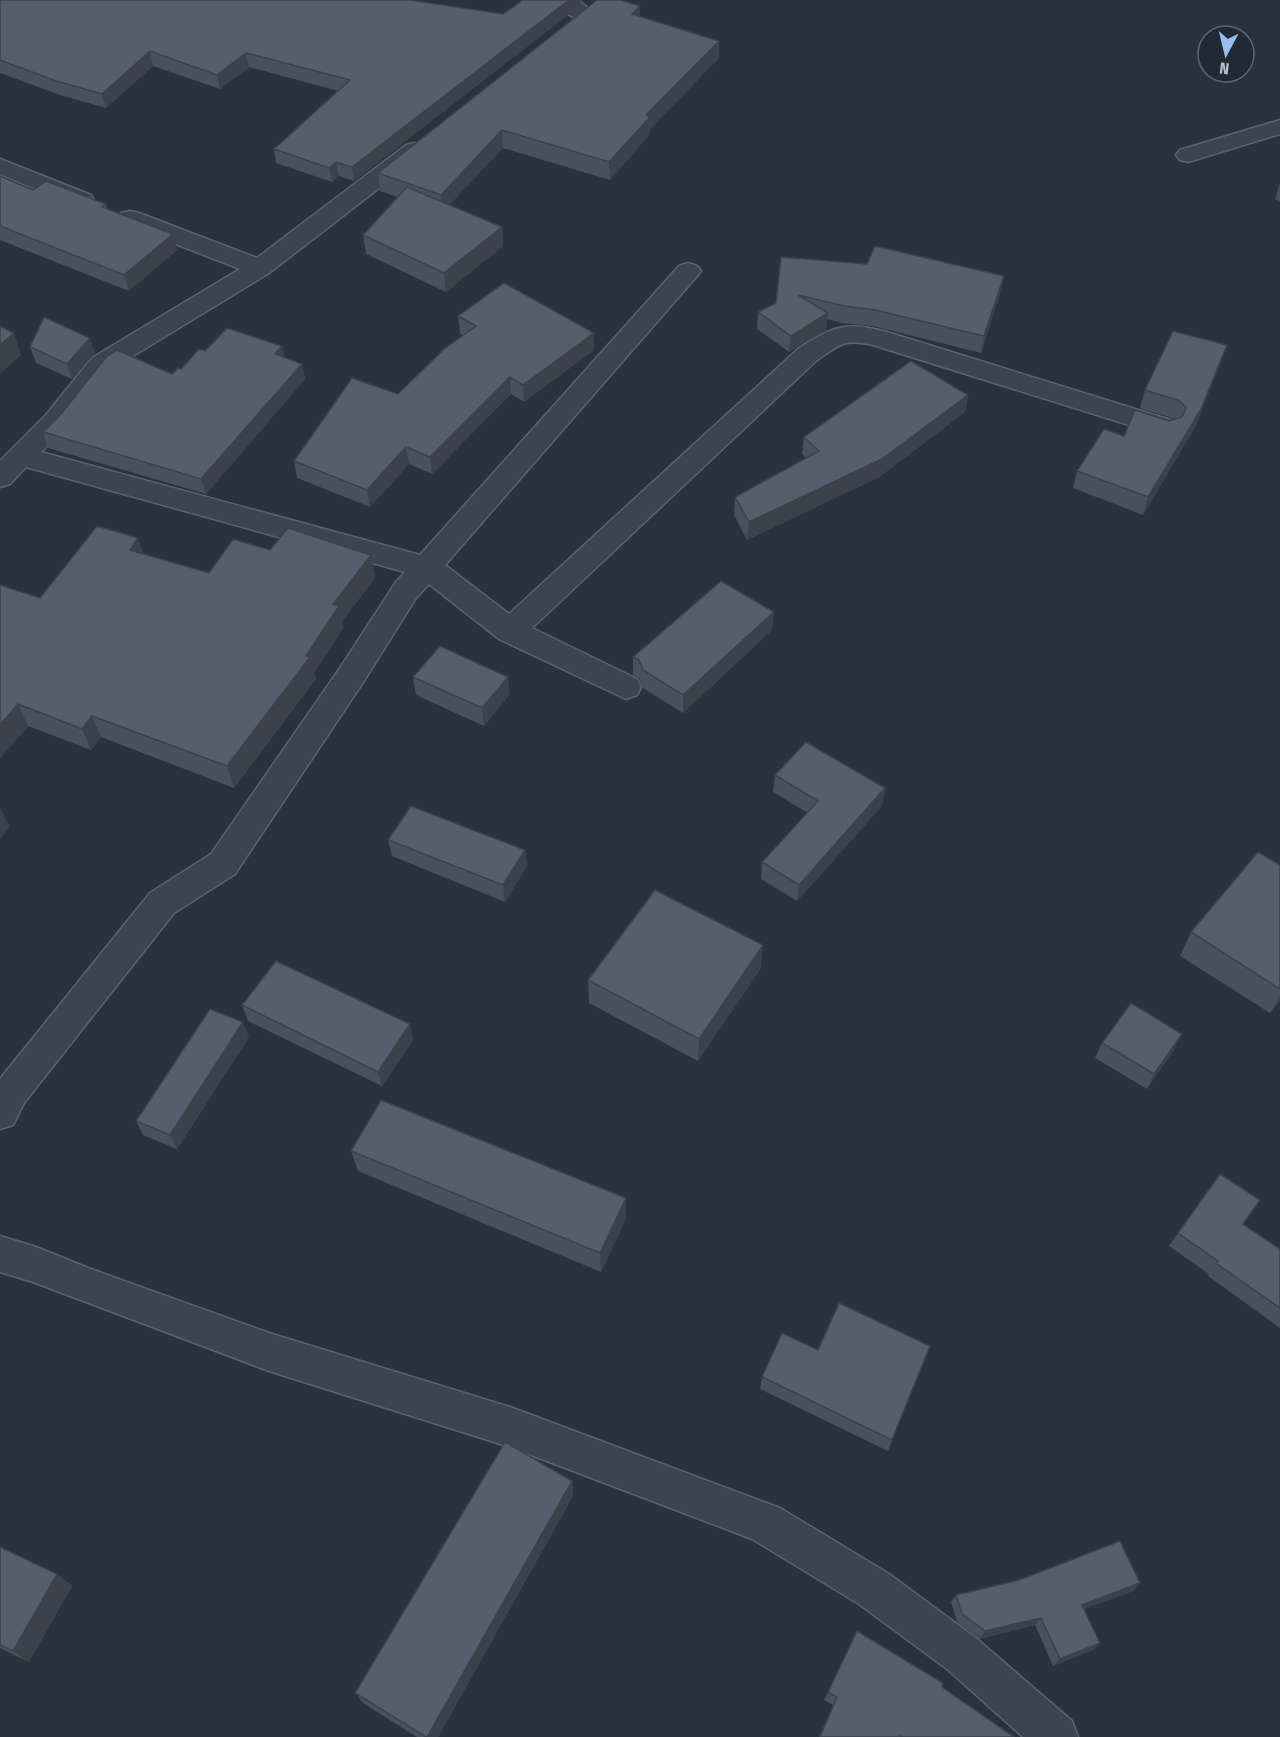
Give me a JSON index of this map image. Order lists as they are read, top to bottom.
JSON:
{
  "north": "bottom"
}
